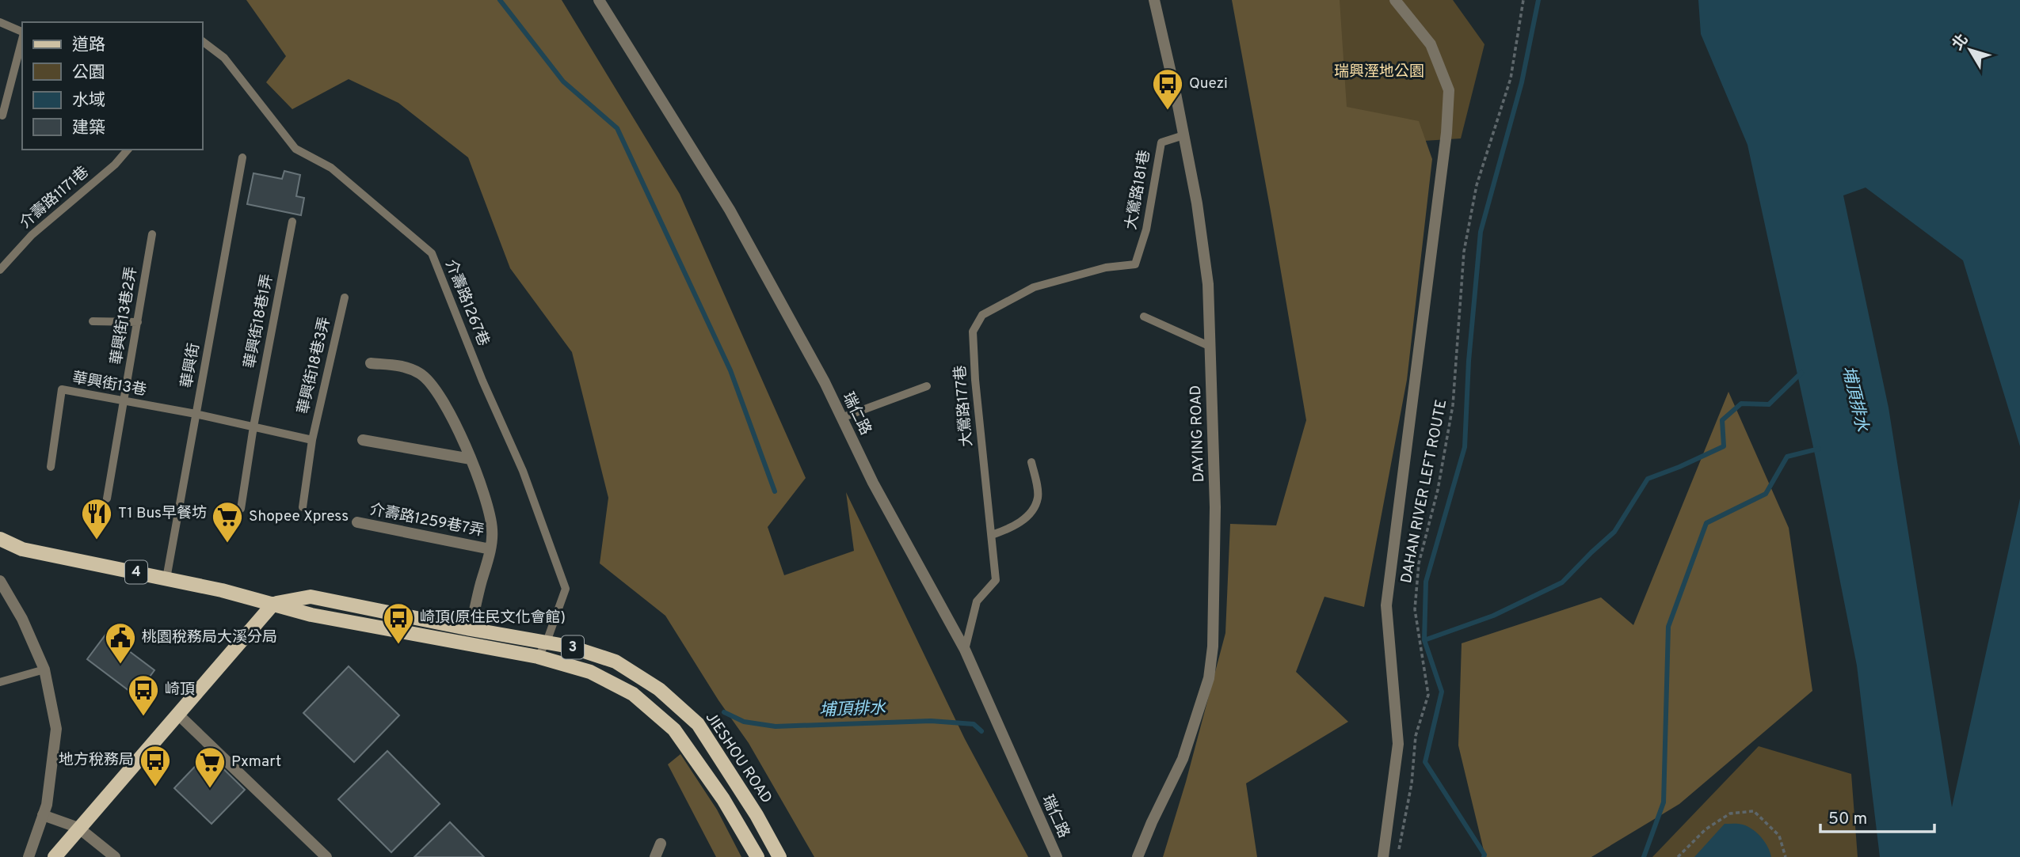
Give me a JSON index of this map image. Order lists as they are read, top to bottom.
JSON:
{
  "streets": {
    "main road": ["4", "3", "JIESHOU ROAD"],
    "street": ["瑞仁路", "DAYING ROAD", "介壽路1259巷7弄"],
    "lane": [
      "大鶯路181巷",
      "介壽路1171巷",
      "介壽路1267巷",
      "華興街13巷2弄",
      "華興街18巷1弄",
      "華興街",
      "華興街18巷3弄",
      "華興街13巷",
      "大鶯路177巷"
    ],
    "path": ["DAHAN RIVER LEFT ROUTE"]
  },
  "crossings": [
    ["大鶯路181巷", "大鶯路177巷"],
    ["大鶯路181巷", "DAYING ROAD"],
    ["介壽路1267巷", "JIESHOU ROAD"],
    ["華興街13巷2弄", "華興街13巷"],
    ["華興街18巷1弄", "華興街13巷"],
    ["華興街", "華興街13巷"],
    ["華興街", "JIESHOU ROAD"],
    ["華興街18巷3弄", "華興街13巷"],
    ["大鶯路177巷", "瑞仁路"]
  ],
  "water": ["埔頂排水"],
  "parks": ["瑞興溼地公園"],
  "places": {
    "bus stop": [
      "Quezi",
      "崎頂(原住民文化會館)",
      "崎頂",
      "地方稅務局"
    ],
    "restaurant": ["T1 Bus早餐坊"],
    "supermarket": ["Shopee Xpress", "Pxmart"],
    "public building": ["桃園稅務局大溪分局"]
  },
  "legend": [
    "道路",
    "公園",
    "水域",
    "建築"
  ],
  "scale_bar": "50 m",
  "north": "top left"
}
